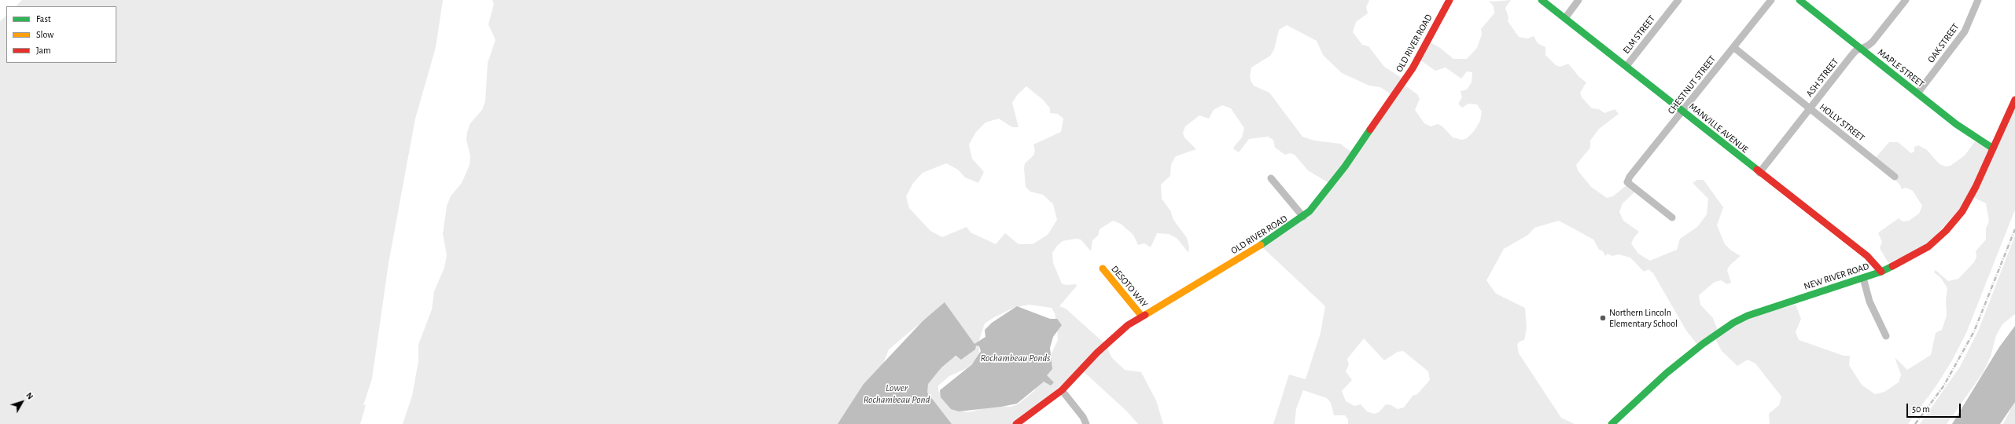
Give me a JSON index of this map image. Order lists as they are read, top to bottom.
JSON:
{
  "streets": {
    "street": [
      "ELM STREET",
      "OLD RIVER ROAD",
      "OAK STREET",
      "MAPLE STREET",
      "ASH STREET",
      "CHESTNUT STREET",
      "HOLLY STREET",
      "MANVILLE AVENUE",
      "NEW RIVER ROAD",
      "DESOTO WAY"
    ]
  },
  "crossings": [
    ["ELM STREET", "MANVILLE AVENUE"],
    ["OLD RIVER ROAD", "DESOTO WAY"],
    ["OAK STREET", "MAPLE STREET"],
    ["MAPLE STREET", "ASH STREET"],
    ["MAPLE STREET", "NEW RIVER ROAD"],
    ["ASH STREET", "HOLLY STREET"],
    ["ASH STREET", "MANVILLE AVENUE"],
    ["CHESTNUT STREET", "HOLLY STREET"],
    ["CHESTNUT STREET", "MANVILLE AVENUE"],
    ["MANVILLE AVENUE", "NEW RIVER ROAD"]
  ],
  "water": ["Rochambeau Ponds", "Lower Rochambeau Pond"],
  "places": ["Northern Lincoln Elementary School"],
  "legend": ["Fast", "Slow", "Jam"],
  "scale_bar": "50 m",
  "north": "top right"
}
